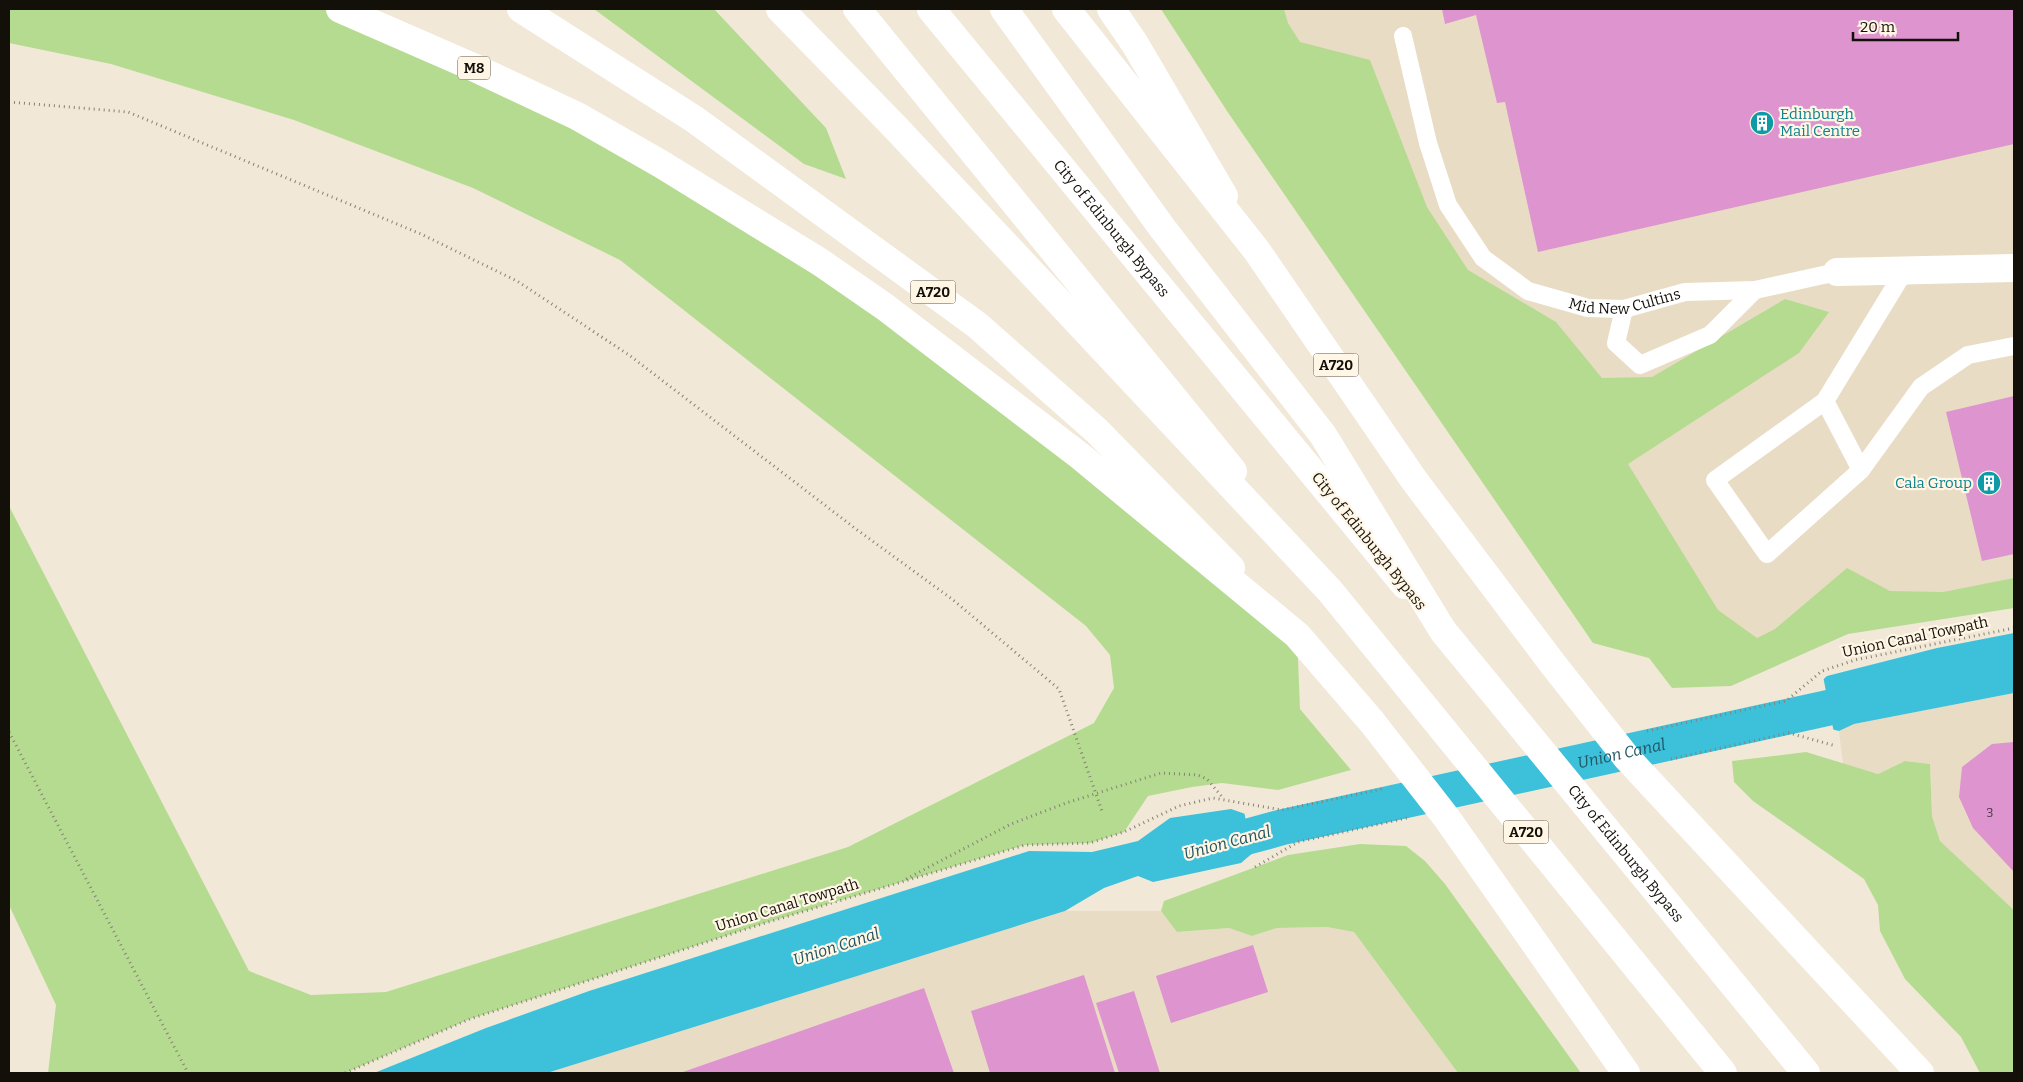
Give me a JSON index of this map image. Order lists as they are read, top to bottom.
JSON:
{
  "streets": {
    "main road": [
      "M8",
      "City of Edinburgh Bypass",
      "A720",
      "Mid New Cultins"
    ],
    "path": ["Union Canal Towpath"]
  },
  "crossings": [
    ["M8", "A720"]
  ],
  "water": ["Union Canal"],
  "places": {
    "building": ["Edinburgh Mail Centre", "Cala Group"]
  },
  "house_numbers": ["3"],
  "scale_bar": "20 m"
}
